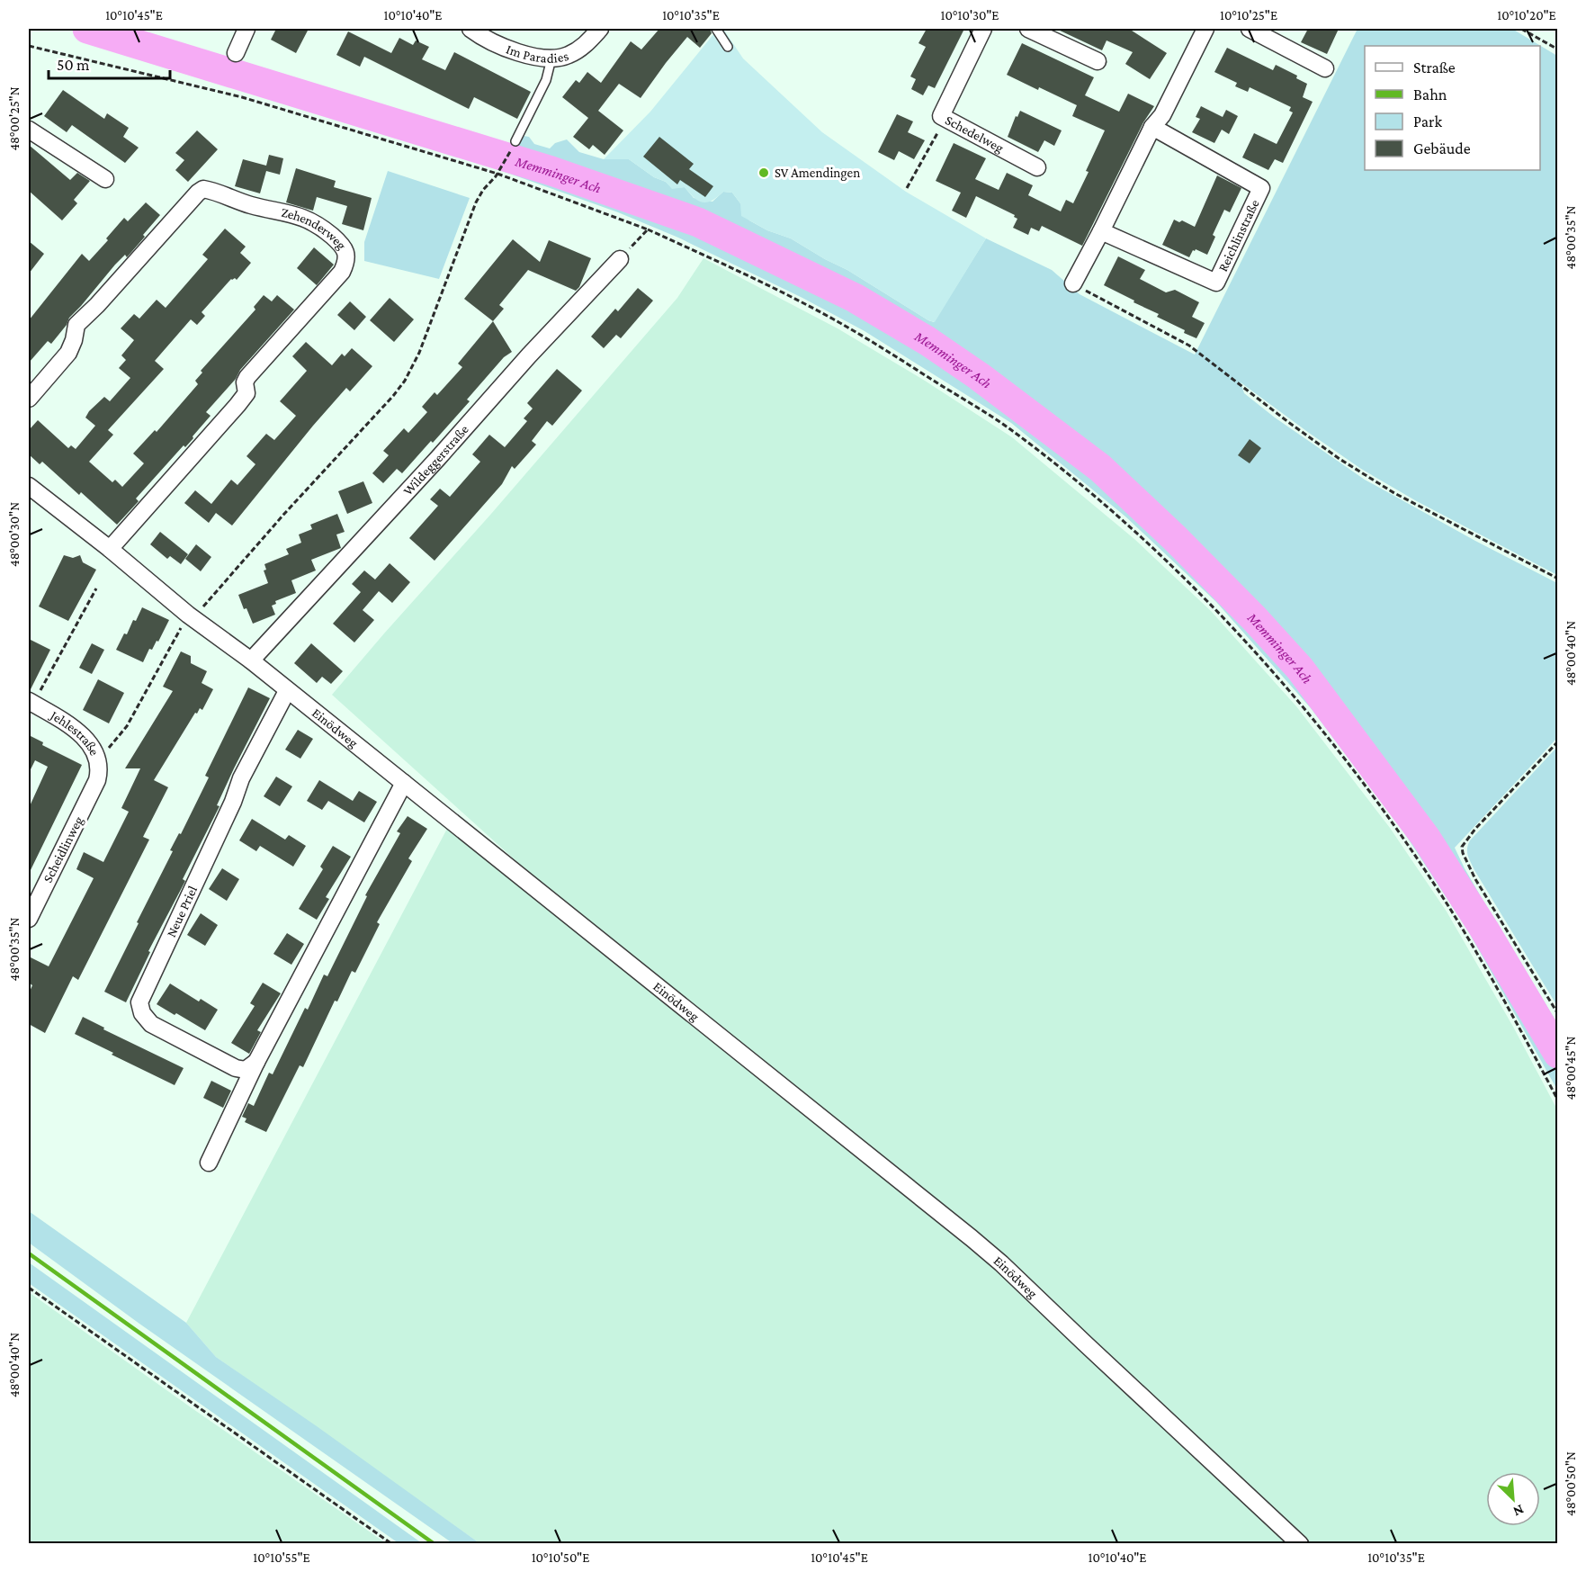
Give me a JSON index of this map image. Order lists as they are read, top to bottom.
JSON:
{
  "streets": {
    "street": [
      "Im Paradies",
      "Schedelweg",
      "Zehenderweg",
      "Reichlinstraße",
      "Wildeggerstraße",
      "Einödweg",
      "Jehlestraße",
      "Scheidlinweg",
      "Neue Priel"
    ]
  },
  "crossings": [
    ["Zehenderweg", "Einödweg"],
    ["Wildeggerstraße", "Einödweg"],
    ["Einödweg", "Neue Priel"],
    ["Jehlestraße", "Scheidlinweg"]
  ],
  "water": ["Memminger Ach"],
  "places": ["SV Amendingen"],
  "legend": [
    "Straße",
    "Bahn",
    "Park",
    "Gebäude"
  ],
  "scale_bar": "50 m",
  "north": "bottom right",
  "coordinates": [
    "10°10'45\"E",
    "10°10'40\"E",
    "10°10'35\"E",
    "10°10'30\"E",
    "10°10'25\"E",
    "10°10'20\"E",
    "48°00'25\"N",
    "48°00'35\"N",
    "48°00'30\"N",
    "48°00'40\"N",
    "48°00'45\"N",
    "48°00'50\"N",
    "10°10'55\"E",
    "10°10'50\"E"
  ]
}
